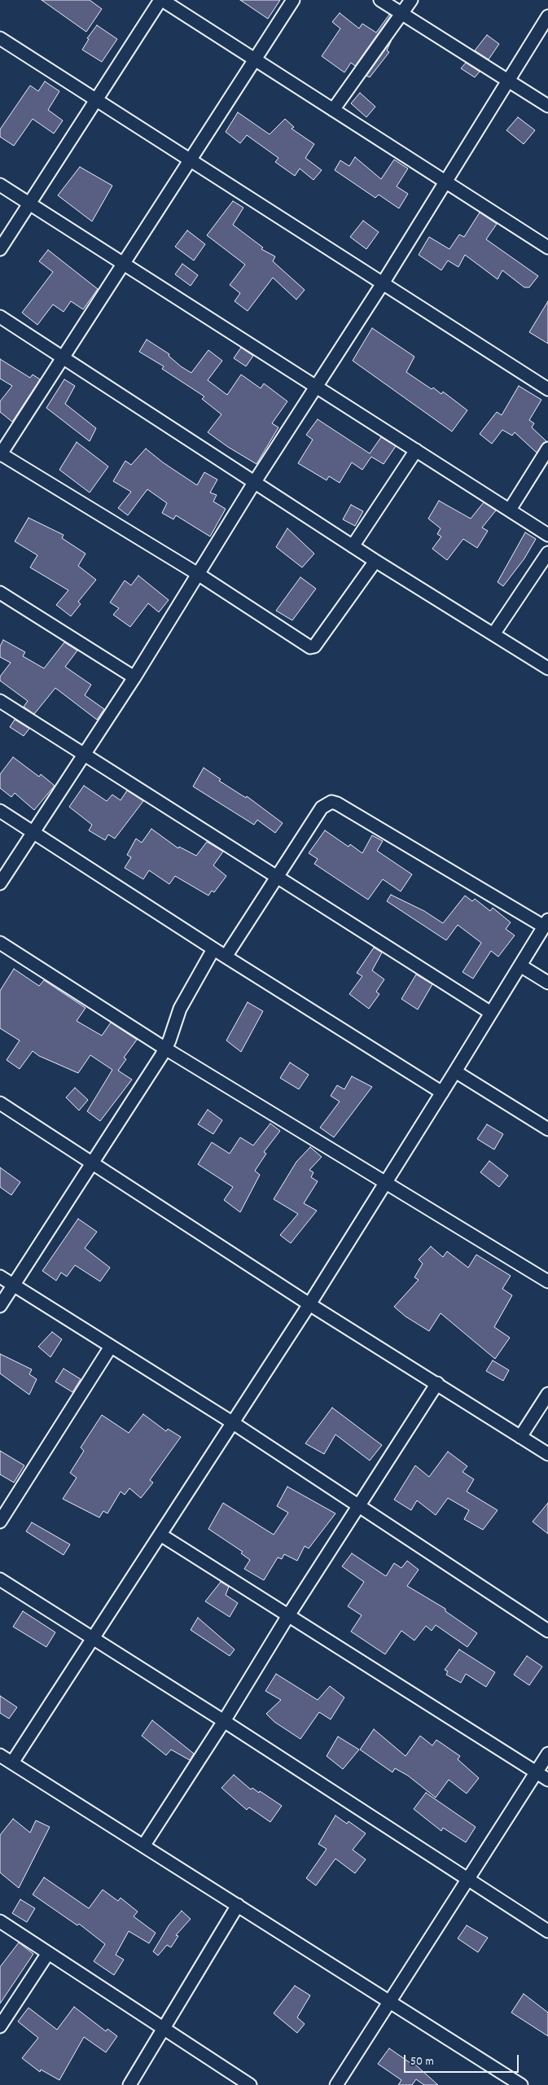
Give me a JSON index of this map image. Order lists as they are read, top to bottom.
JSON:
{
  "scale_bar": "50 m"
}
